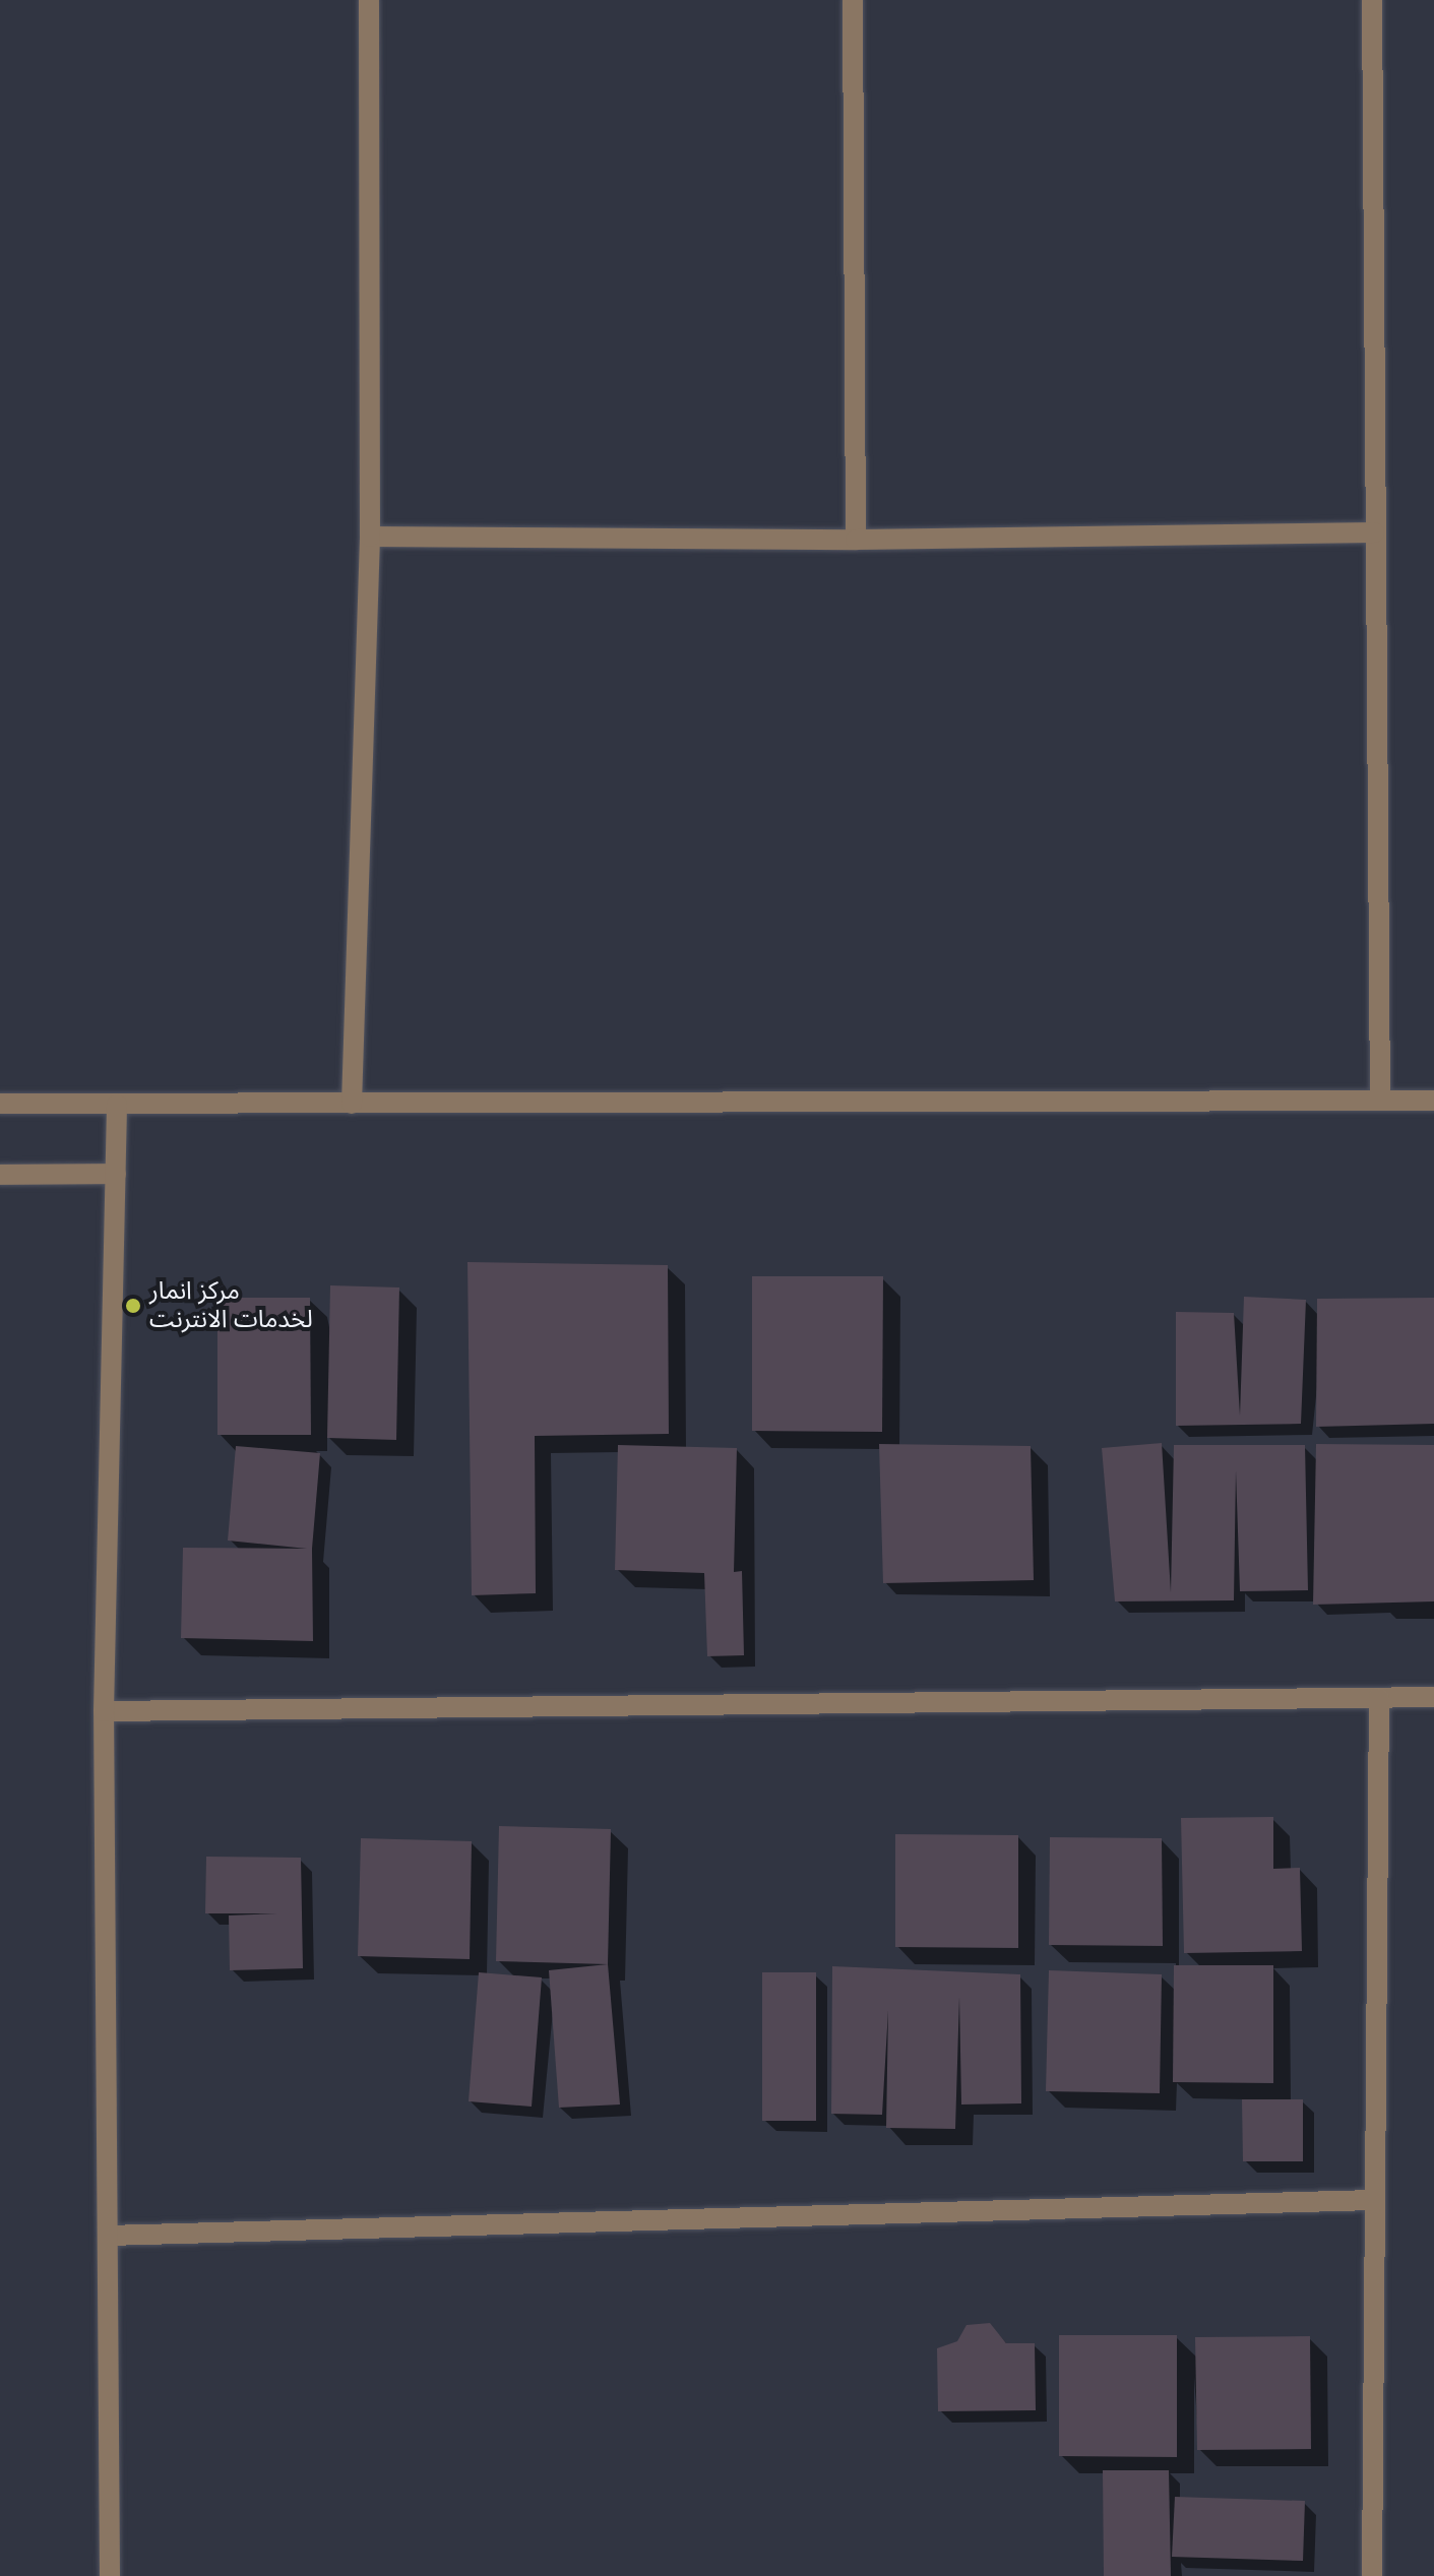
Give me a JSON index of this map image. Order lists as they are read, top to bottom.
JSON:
{
  "places": ["مركز انمار لخدمات الانترنت"]
}
